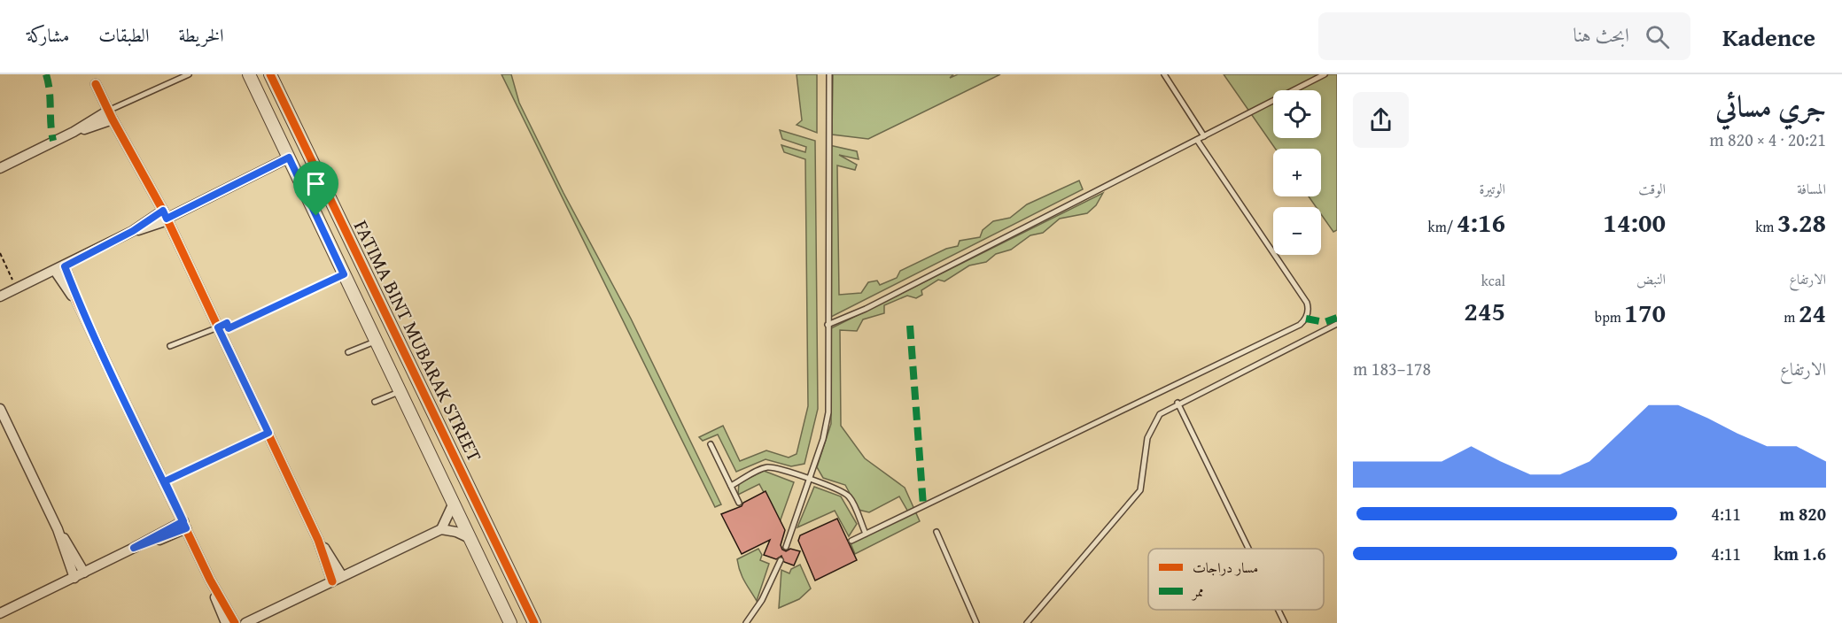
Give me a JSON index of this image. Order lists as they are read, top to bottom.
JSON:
{
  "streets": {
    "street": ["FATIMA BINT MUBARAK STREET"]
  },
  "legend": ["مسار دراجات", "ممر"],
  "page": {
    "header": "Kadence",
    "search": "ابحث هنا",
    "nav": ["الخريطة", "الطبقات", "مشاركة"],
    "heading": ["جري مسائي", "20:21 · 4 × 820 m"],
    "map_buttons": ["+", "−"],
    "stats": [
      ["المسافة", "3.28 km"],
      ["الوقت", "14:00"],
      ["الوتيرة", "4:16 /km"],
      ["الارتفاع", "24 m"],
      ["النبض", "170 bpm"],
      ["kcal", "245"]
    ],
    "chart": ["الارتفاع", "178–183 m"],
    "list": [
      {
        "name": "820 m",
        "note": "4:11"
      },
      {
        "name": "1.6 km",
        "note": "4:11"
      }
    ]
  }
}
